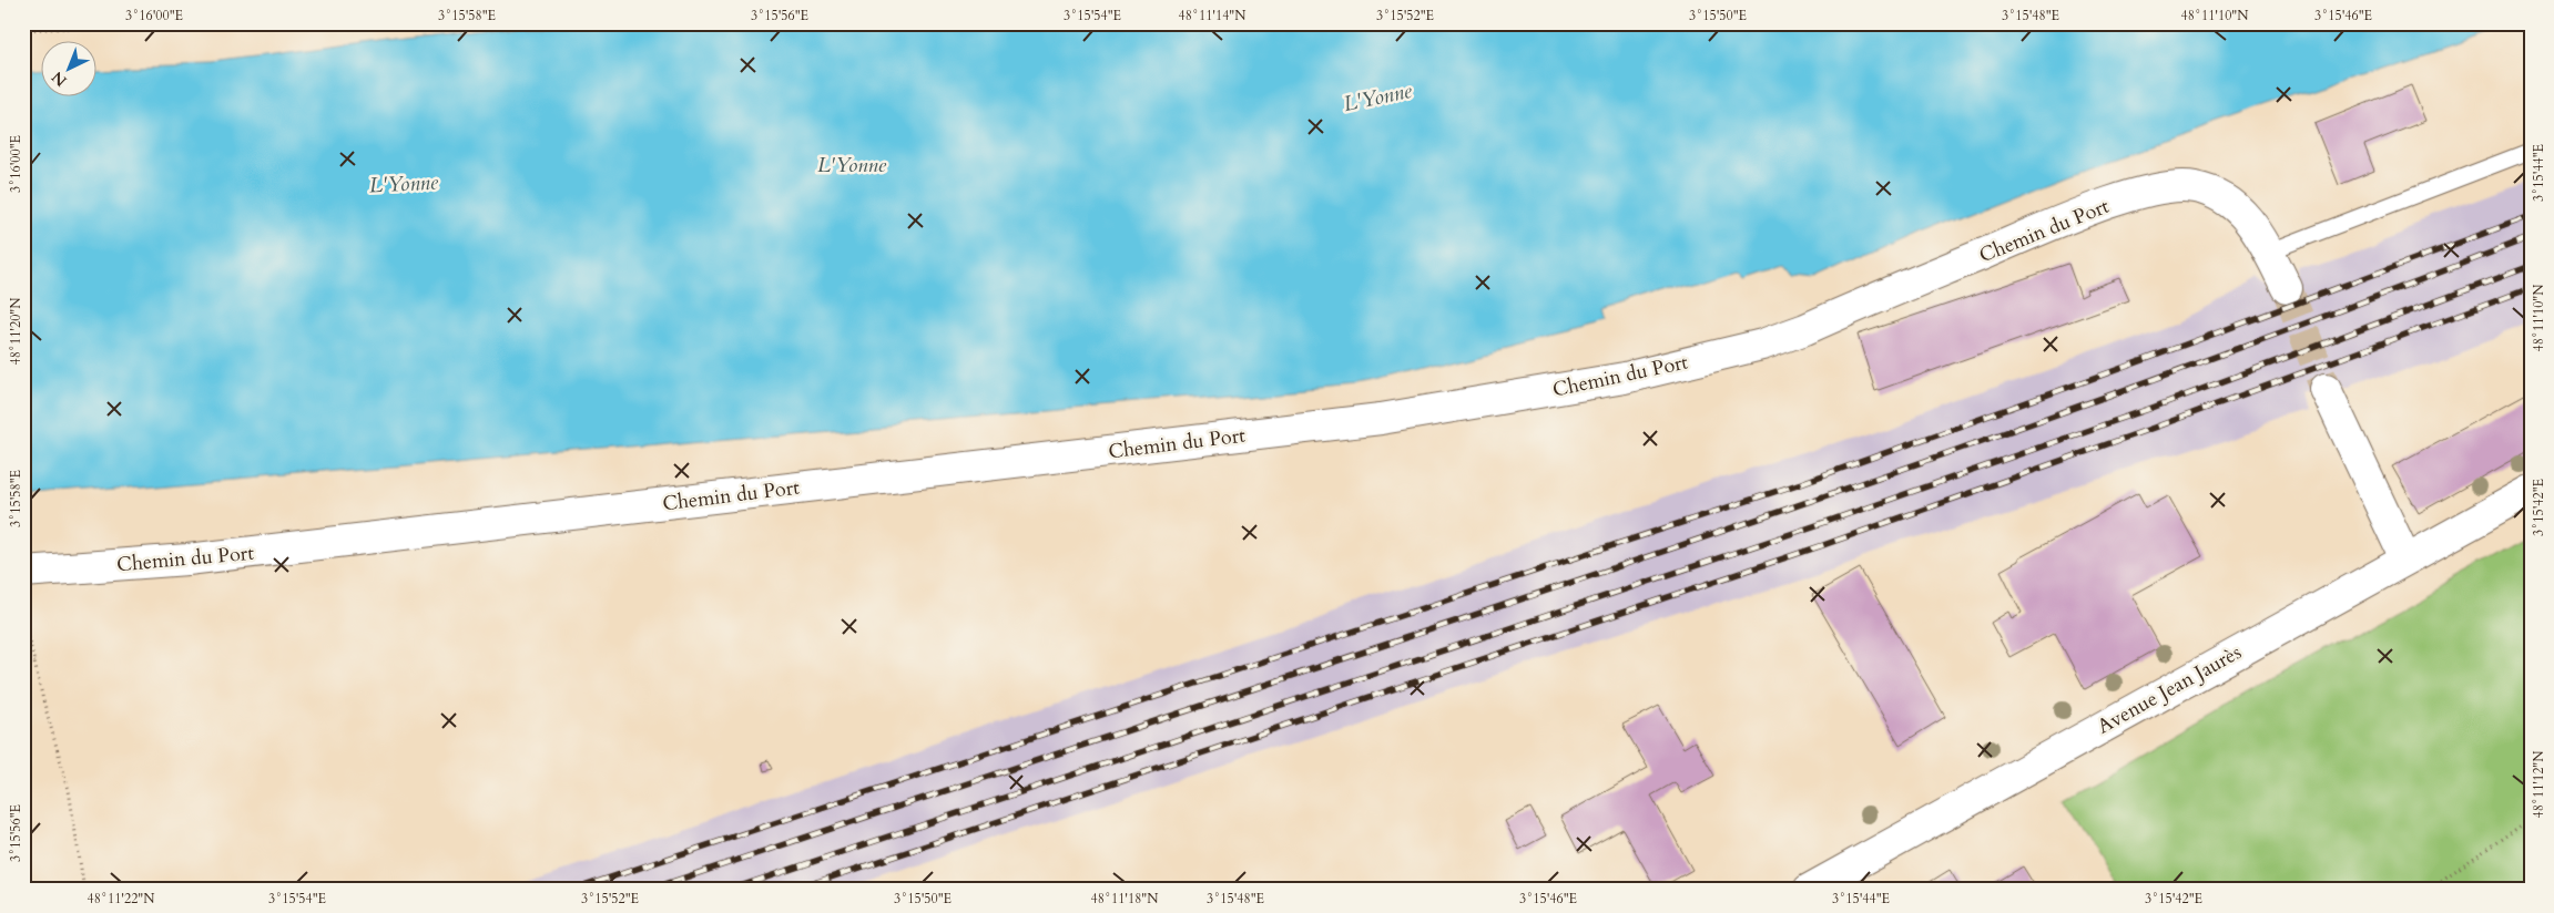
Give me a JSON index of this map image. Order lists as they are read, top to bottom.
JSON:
{
  "streets": {
    "street": ["Chemin du Port", "Avenue Jean Jaurès"]
  },
  "water": ["L'Yonne"],
  "north": "bottom left",
  "coordinates": [
    "3°16'00\"E",
    "3°15'58\"E",
    "3°15'56\"E",
    "3°15'54\"E",
    "48°11'14\"N",
    "3°15'52\"E",
    "3°15'50\"E",
    "3°15'48\"E",
    "48°11'10\"N",
    "3°15'46\"E",
    "3°15'44\"E",
    "48°11'20\"N",
    "3°15'42\"E",
    "48°11'12\"N",
    "48°11'22\"N",
    "48°11'18\"N"
  ]
}
